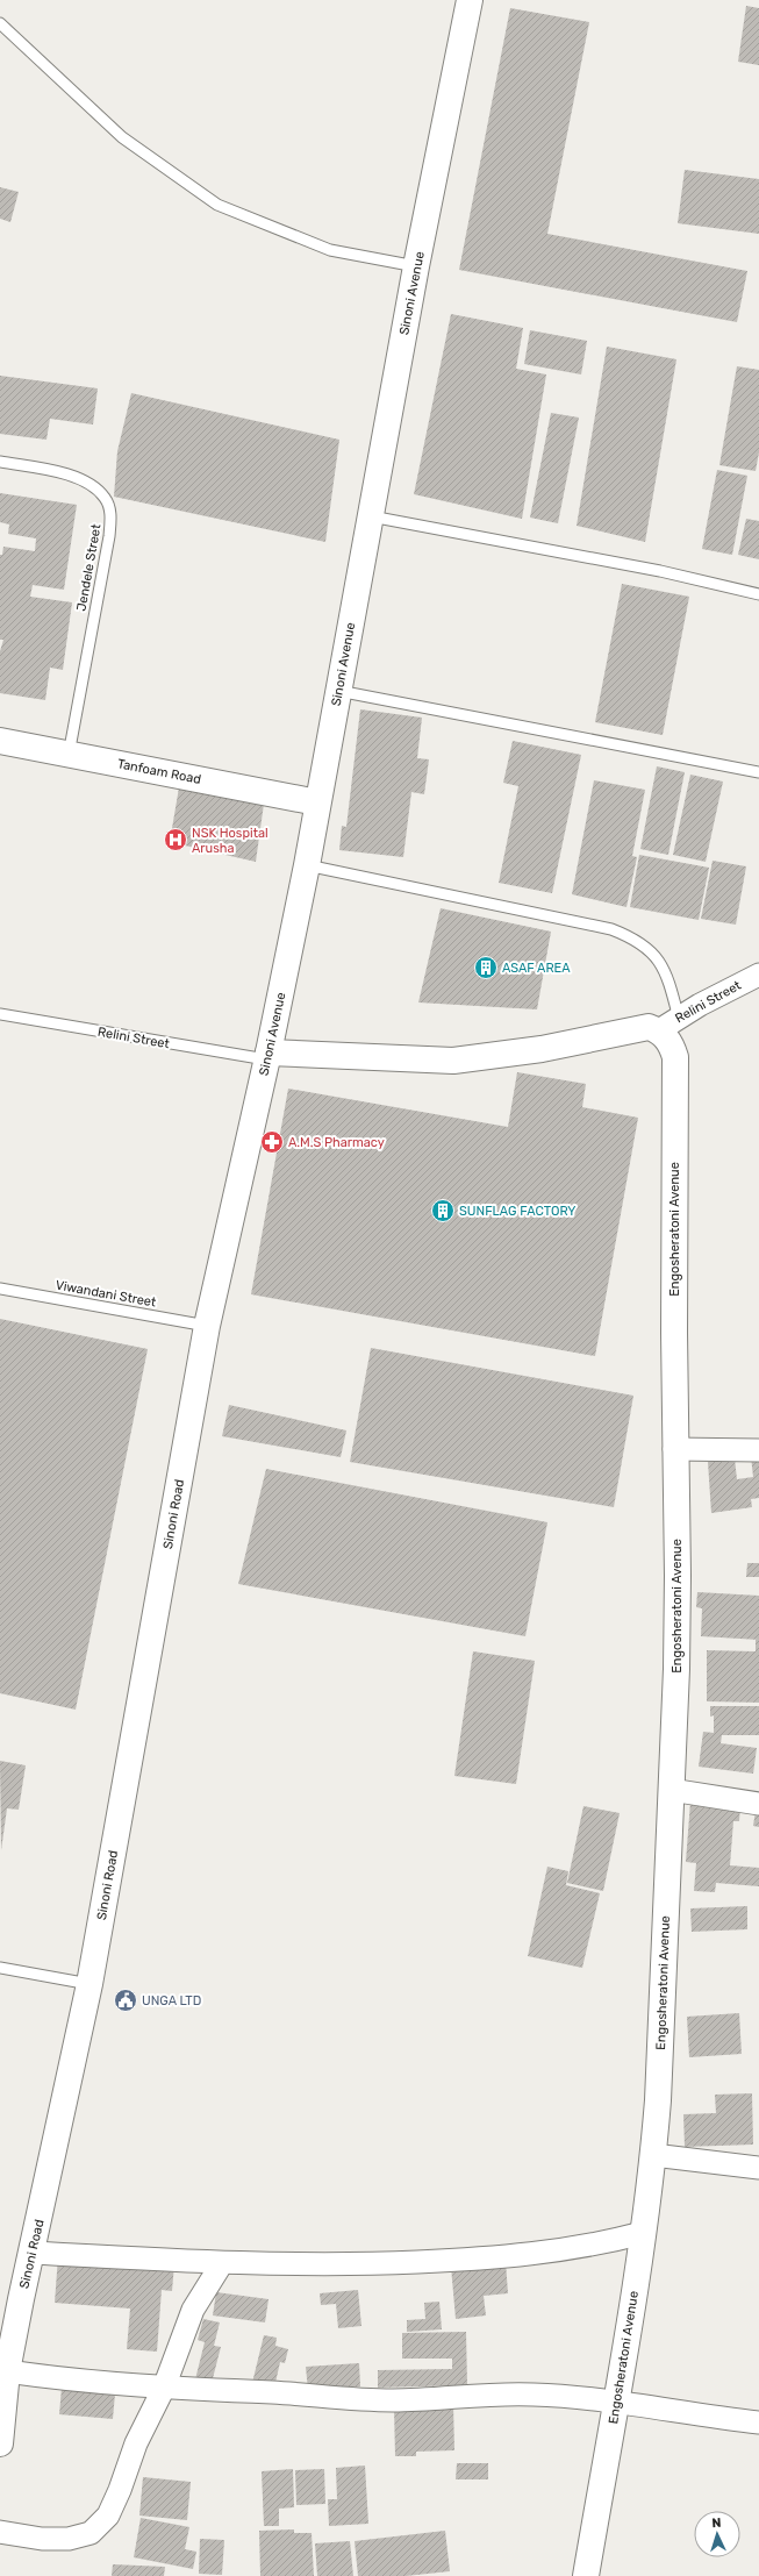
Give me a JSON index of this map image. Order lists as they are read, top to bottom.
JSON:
{
  "streets": {
    "street": [
      "Sinoni Avenue",
      "Tanfoam Road",
      "Relini Street",
      "Engosheratoni Avenue",
      "Sinoni Road"
    ],
    "lane": ["Jendele Street", "Viwandani Street"]
  },
  "crossings": [
    ["Sinoni Avenue", "Tanfoam Road"],
    ["Sinoni Avenue", "Relini Street"],
    ["Sinoni Avenue", "Viwandani Street"],
    ["Sinoni Avenue", "Sinoni Road"],
    ["Jendele Street", "Tanfoam Road"],
    ["Relini Street", "Engosheratoni Avenue"],
    ["Viwandani Street", "Sinoni Road"]
  ],
  "places": {
    "hospital": ["NSK Hospital Arusha"],
    "building": ["ASAF AREA", "SUNFLAG FACTORY"],
    "pharmacy": ["A.M.S Pharmacy"],
    "public building": ["UNGA LTD"]
  },
  "north": "top"
}
